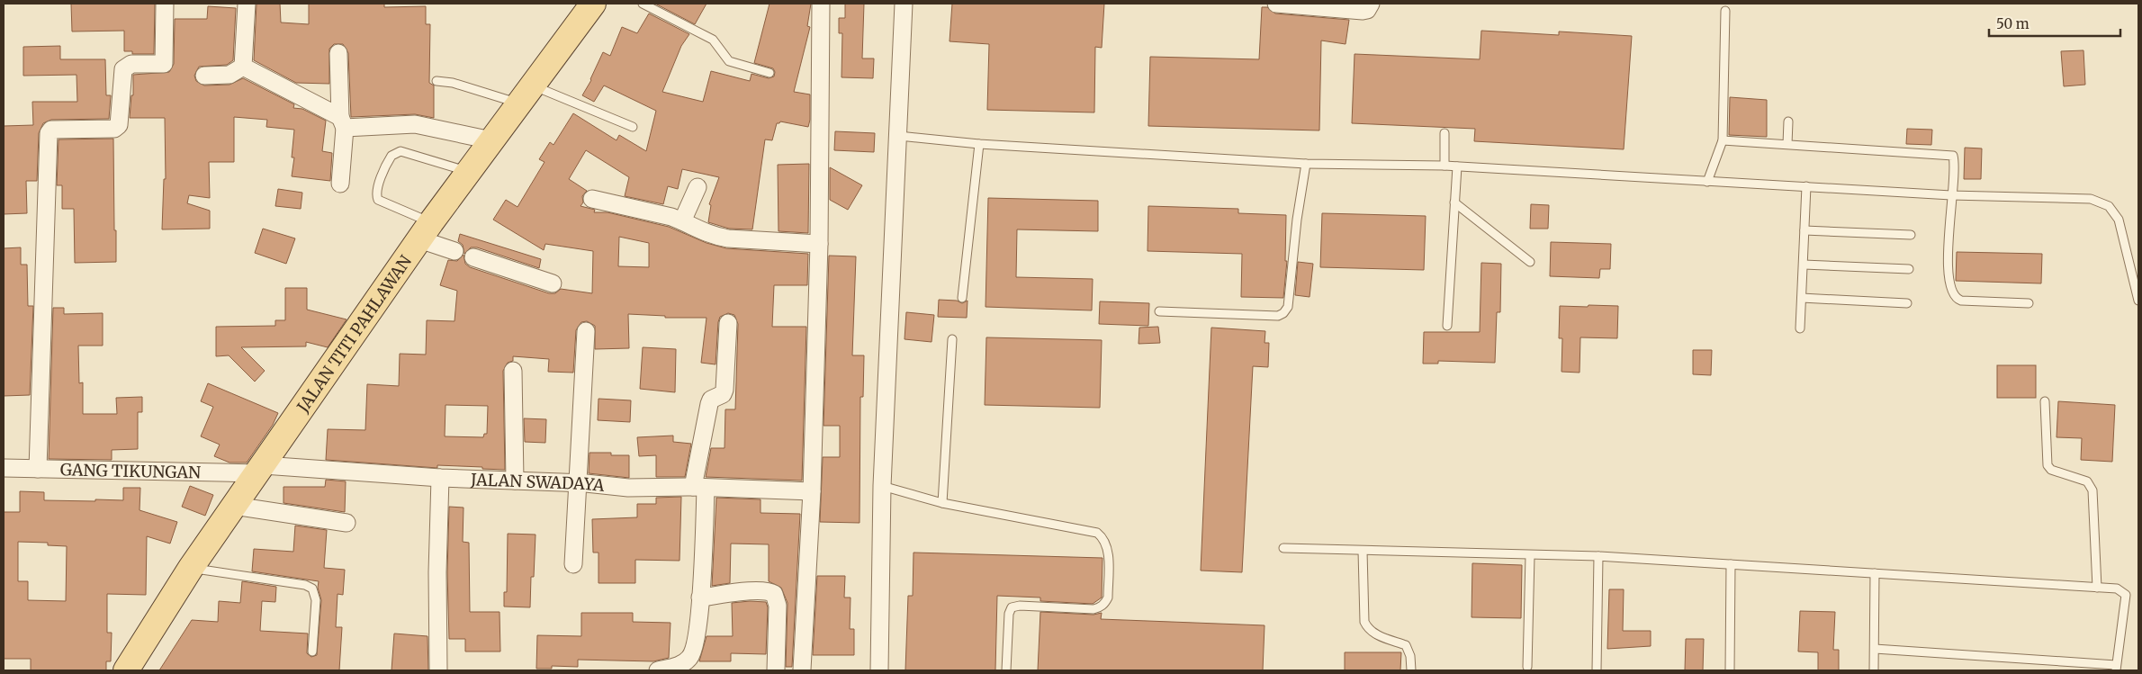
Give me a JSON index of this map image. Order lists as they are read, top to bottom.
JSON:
{
  "streets": {
    "main road": ["JALAN TITI PAHLAWAN"],
    "street": ["GANG TIKUNGAN", "JALAN SWADAYA"]
  },
  "crossings": [
    ["JALAN TITI PAHLAWAN", "GANG TIKUNGAN"],
    ["JALAN TITI PAHLAWAN", "JALAN SWADAYA"],
    ["GANG TIKUNGAN", "JALAN SWADAYA"]
  ],
  "scale_bar": "50 m"
}
